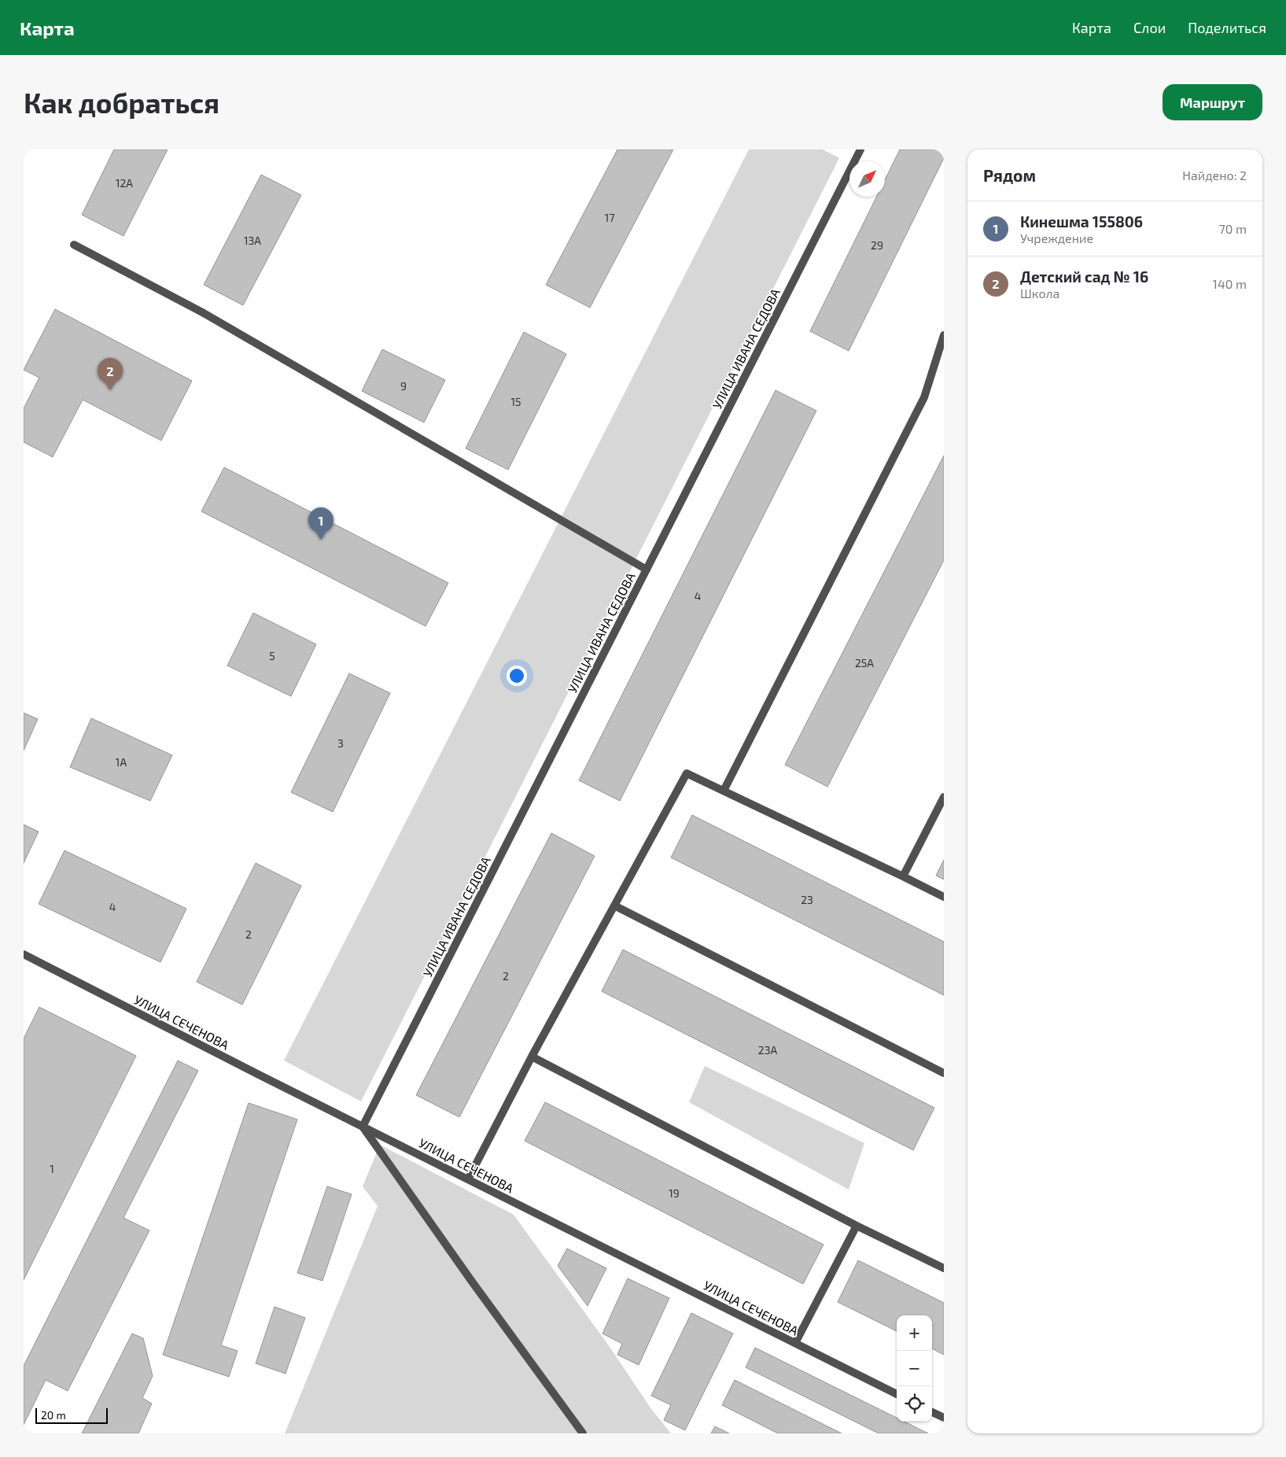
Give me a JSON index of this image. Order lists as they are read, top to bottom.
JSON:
{
  "streets": {
    "street": ["УЛИЦА ИВАНА СЕДОВА", "УЛИЦА СЕЧЕНОВА"]
  },
  "crossings": [
    ["УЛИЦА ИВАНА СЕДОВА", "УЛИЦА СЕЧЕНОВА"]
  ],
  "house_numbers": [
    "12А",
    "17",
    "13А",
    "29",
    "9",
    "15",
    "4",
    "5",
    "25А",
    "3",
    "1А",
    "23",
    "4",
    "2",
    "2",
    "23А",
    "1",
    "19"
  ],
  "scale_bar": "20 m",
  "north": "top right",
  "page": {
    "header": "Карта",
    "nav": ["Карта", "Слои", "Поделиться"],
    "buttons": "Маршрут",
    "title": "Как добраться",
    "heading": ["Рядом", "Найдено: 2"],
    "list": [
      {
        "mark": "1",
        "name": "Кинешма 155806",
        "note": "Учреждение",
        "value": "70 m"
      },
      {
        "mark": "2",
        "name": "Детский сад № 16",
        "note": "Школа",
        "value": "140 m"
      }
    ],
    "pins": ["2", "1"],
    "map_buttons": ["+", "−"],
    "scale": "20 m"
  }
}
